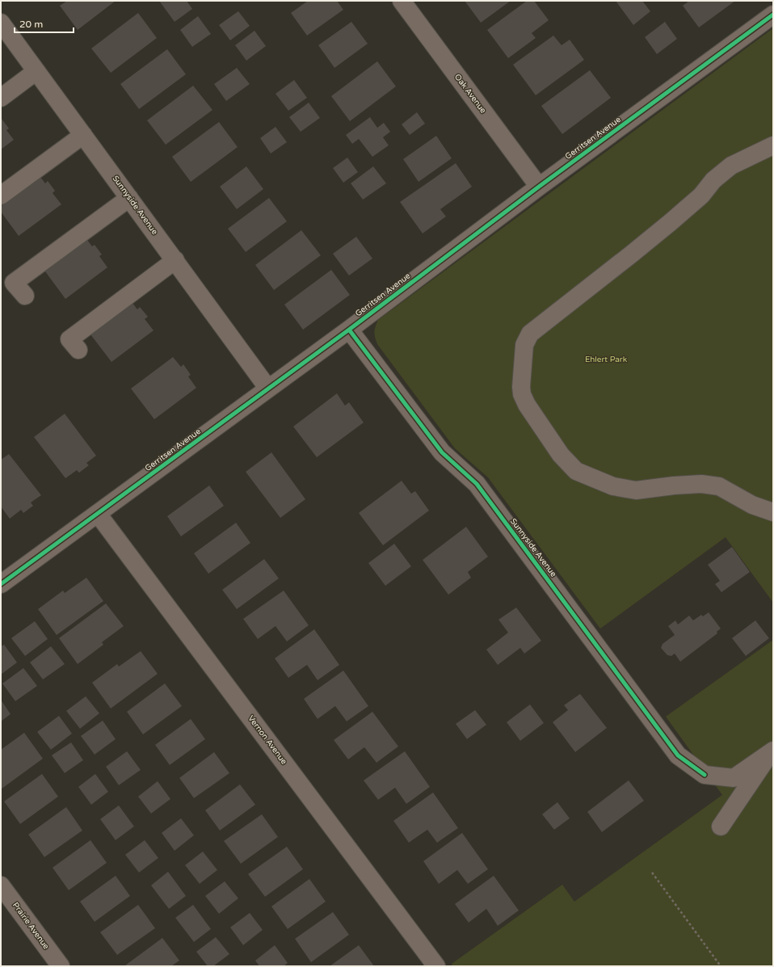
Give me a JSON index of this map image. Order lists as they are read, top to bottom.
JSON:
{
  "streets": {
    "street": [
      "Oak Avenue",
      "Gerritsen Avenue",
      "Sunnyside Avenue",
      "Vernon Avenue",
      "Prairie Avenue"
    ]
  },
  "crossings": [
    ["Oak Avenue", "Gerritsen Avenue"],
    ["Gerritsen Avenue", "Sunnyside Avenue"],
    ["Gerritsen Avenue", "Vernon Avenue"]
  ],
  "parks": ["Ehlert Park"],
  "scale_bar": "20 m"
}
